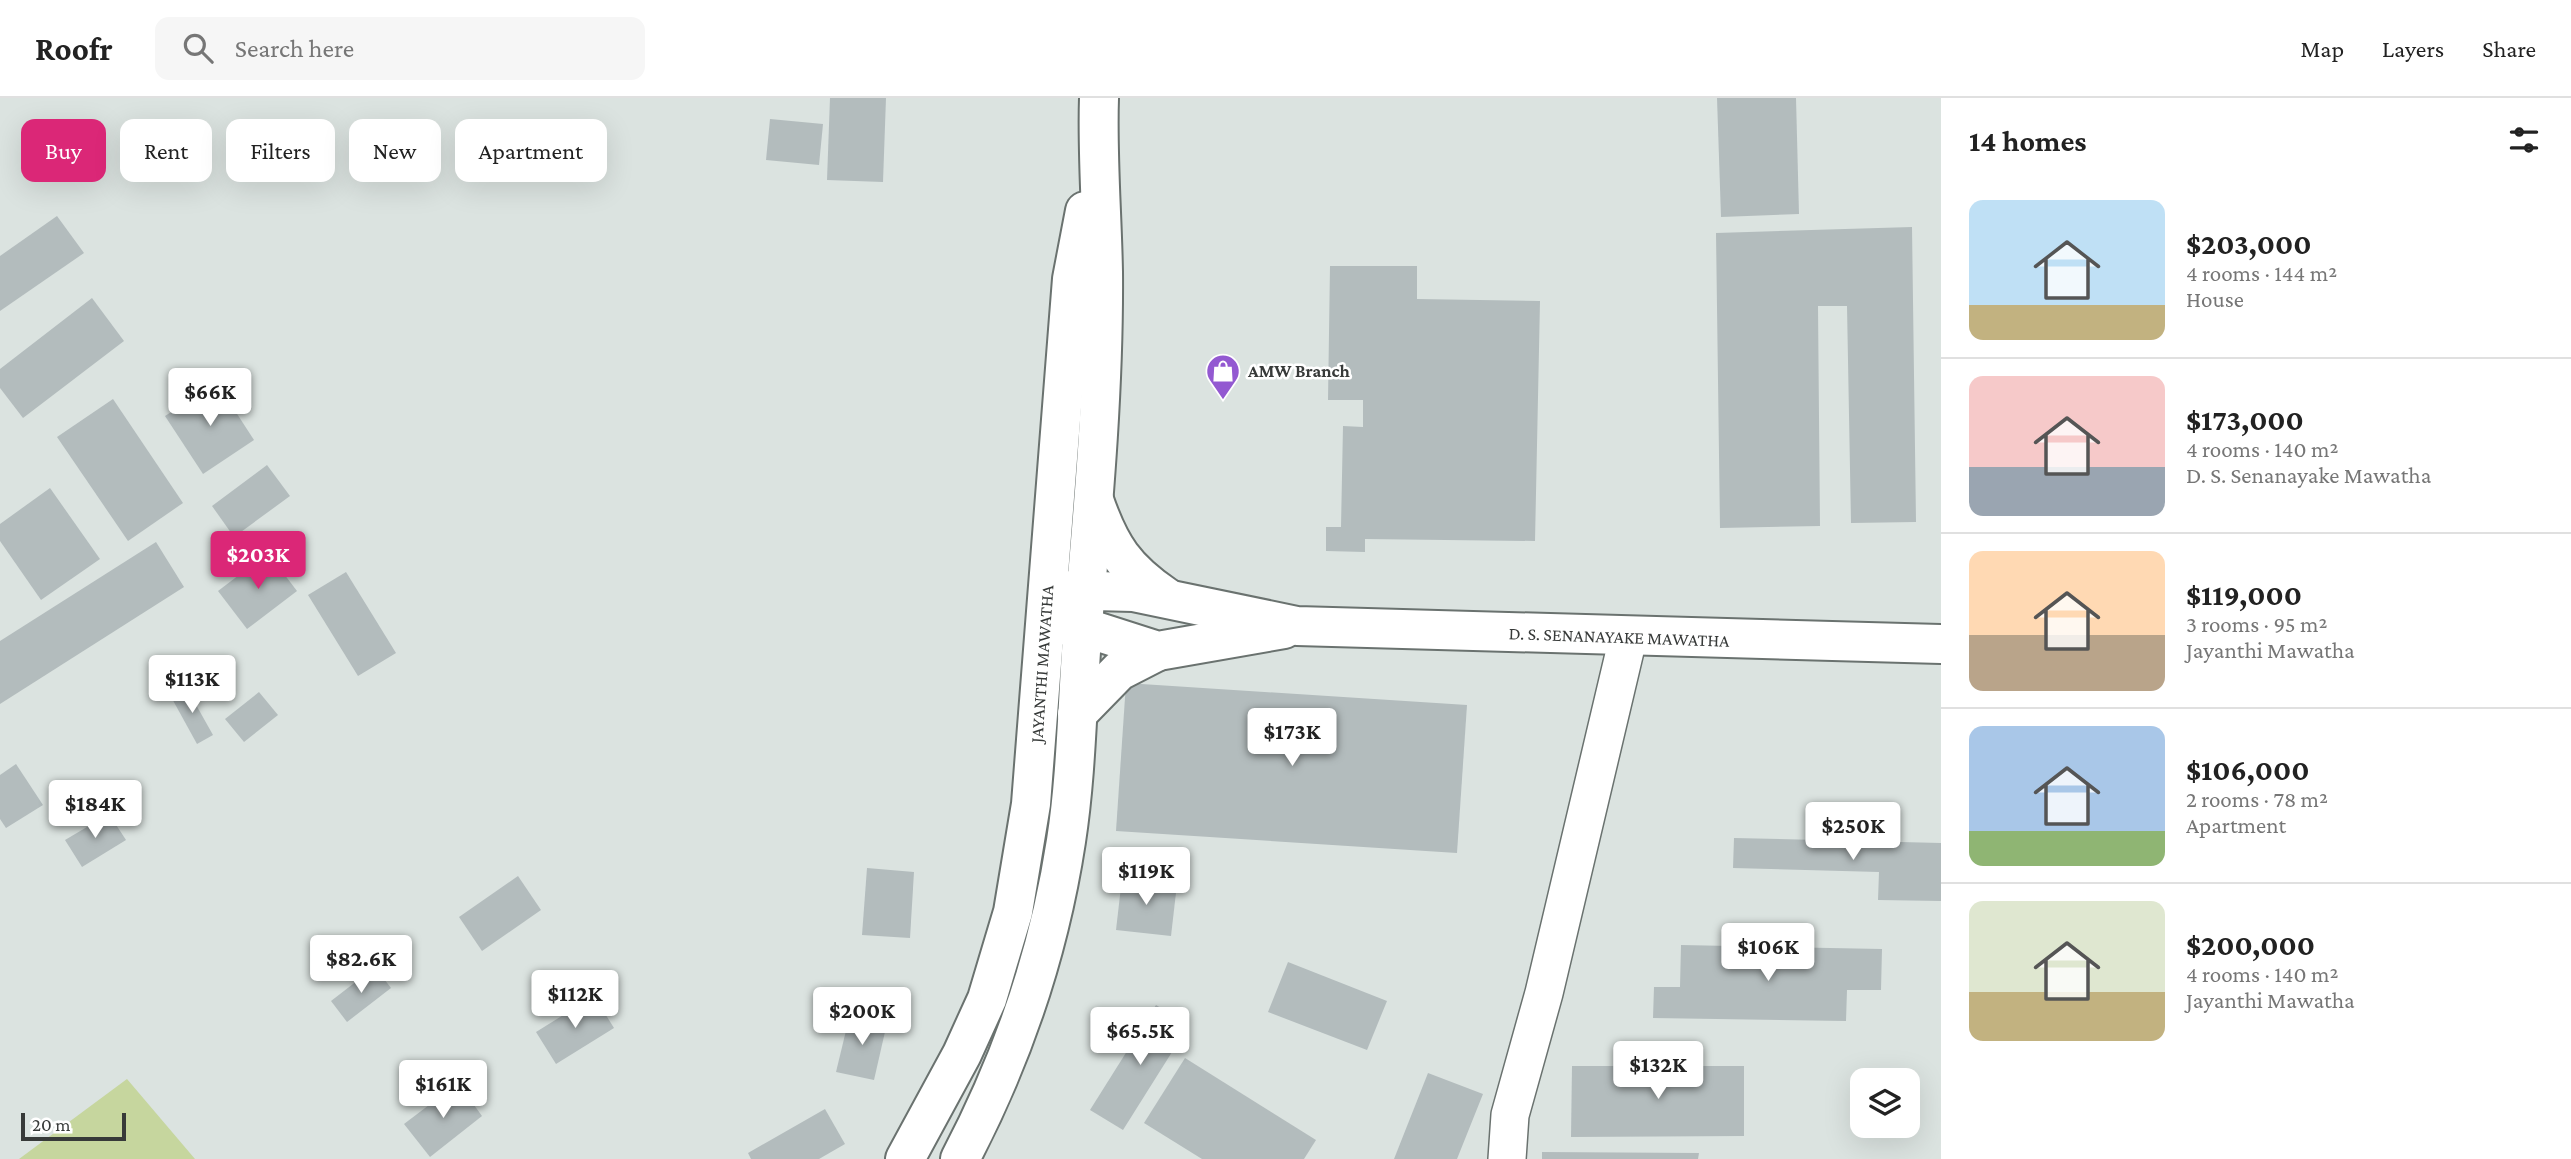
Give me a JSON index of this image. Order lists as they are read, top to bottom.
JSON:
{
  "streets": {
    "main road": ["D. S. SENANAYAKE MAWATHA", "JAYANTHI MAWATHA"]
  },
  "crossings": [
    ["D. S. SENANAYAKE MAWATHA", "JAYANTHI MAWATHA"]
  ],
  "places": {
    "shop": ["AMW Branch"]
  },
  "scale_bar": "20 m",
  "page": {
    "header": "Roofr",
    "search": "Search here",
    "nav": ["Map", "Layers", "Share"],
    "heading": "14 homes",
    "chip": [
      "Buy",
      "Rent",
      "Filters",
      "New",
      "Apartment"
    ],
    "list": [
      {
        "name": "$203,000",
        "note": "4 rooms · 144 m² · House"
      },
      {
        "name": "$173,000",
        "note": "4 rooms · 140 m² · D. S. Senanayake Mawatha"
      },
      {
        "name": "$119,000",
        "note": "3 rooms · 95 m² · Jayanthi Mawatha"
      },
      {
        "name": "$106,000",
        "note": "2 rooms · 78 m² · Apartment"
      },
      {
        "name": "$200,000",
        "note": "4 rooms · 140 m² · Jayanthi Mawatha"
      }
    ],
    "price": [
      "$66K",
      "$203K",
      "$113K",
      "$173K",
      "$184K",
      "$250K",
      "$119K",
      "$106K",
      "$82.6K",
      "$112K",
      "$200K",
      "$65.5K",
      "$132K",
      "$161K"
    ],
    "scale": "20 m"
  }
}
